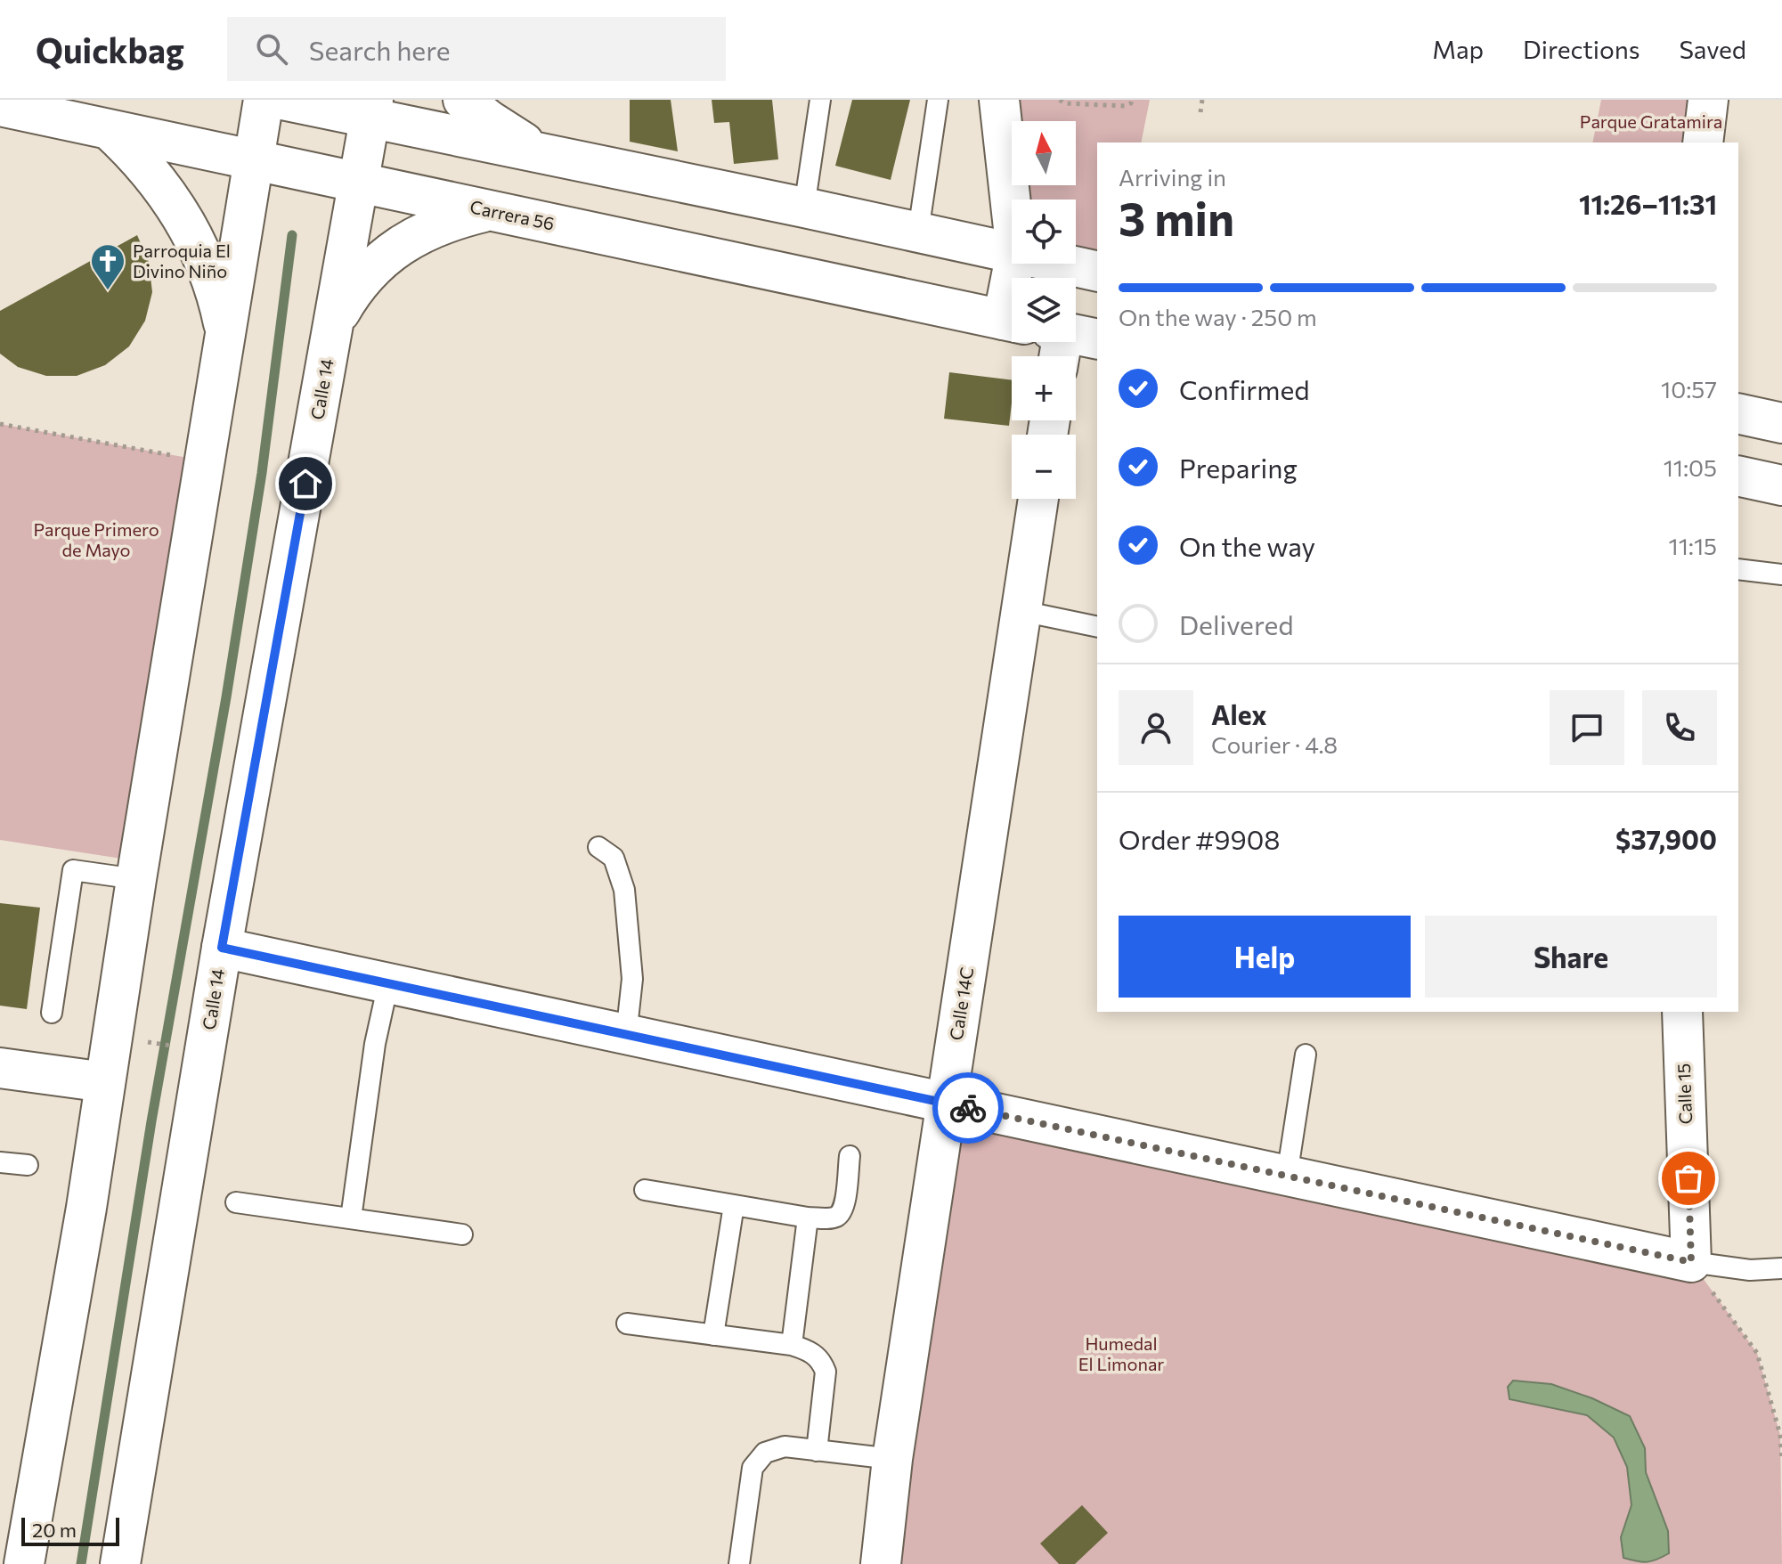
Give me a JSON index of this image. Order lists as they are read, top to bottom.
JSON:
{
  "streets": {
    "street": [
      "Carrera 56",
      "Calle 14",
      "Calle 14C",
      "Calle 15"
    ]
  },
  "crossings": [
    ["Carrera 56", "Calle 14"]
  ],
  "parks": ["Parque Gratamira", "Parque Primero de Mayo", "Humedal El Limonar"],
  "places": {
    "church": ["Parroquia El Divino Niño"]
  },
  "scale_bar": "20 m",
  "north": "top",
  "page": {
    "header": "Quickbag",
    "search": "Search here",
    "nav": ["Map", "Directions", "Saved"],
    "map_buttons": ["+", "−"],
    "heading": ["3 min", "Arriving in", "11:26–11:31"],
    "panel": [
      "Alex",
      "Courier · 4.8",
      "Order #9908",
      "$37,900"
    ],
    "bar": "On the way · 250 m",
    "list": [
      ["Confirmed", "10:57"],
      ["Preparing", "11:05"],
      ["On the way", "11:15"],
      "Delivered"
    ],
    "buttons": ["Help", "Share"],
    "scale": "20 m"
  }
}
